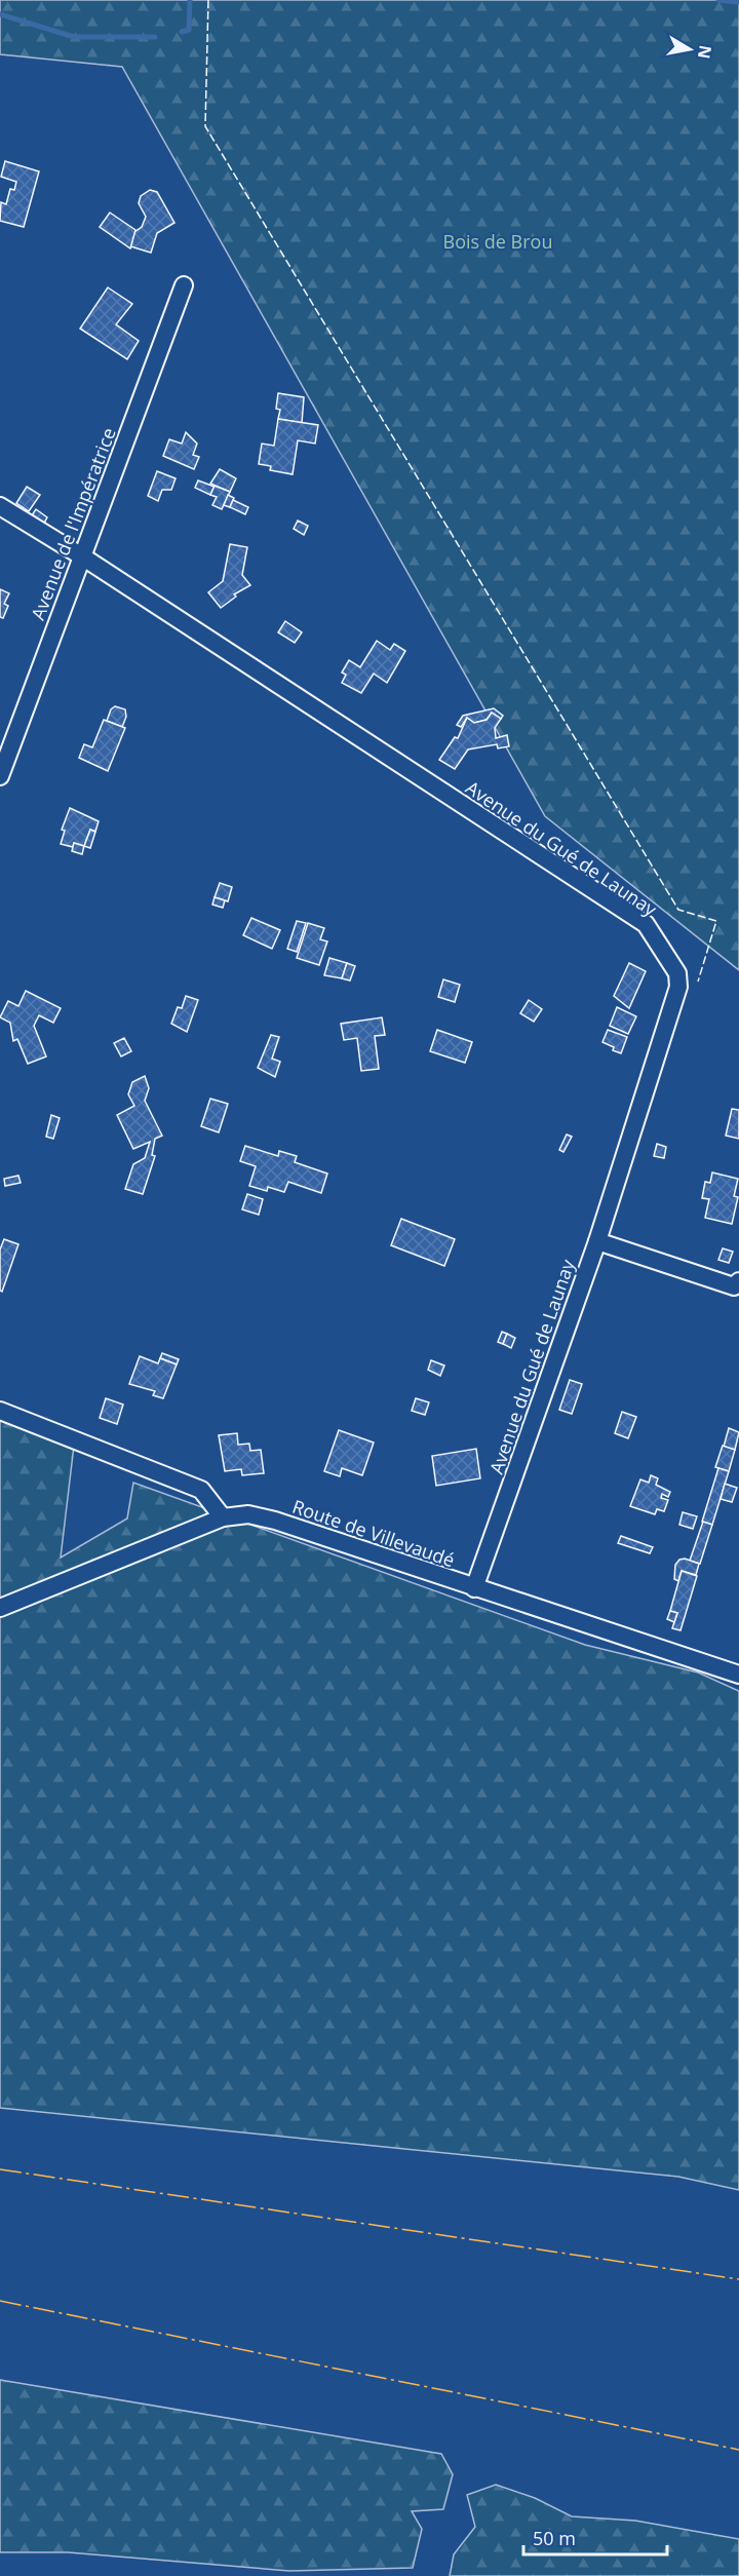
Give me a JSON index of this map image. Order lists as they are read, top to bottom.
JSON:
{
  "streets": {
    "street": ["Avenue de l'Impératrice", "Avenue du Gué de Launay", "Route de Villevaudé"]
  },
  "crossings": [
    ["Avenue de l'Impératrice", "Avenue du Gué de Launay"],
    ["Avenue du Gué de Launay", "Route de Villevaudé"]
  ],
  "parks": ["Bois de Brou"],
  "scale_bar": "50 m",
  "north": "right"
}
